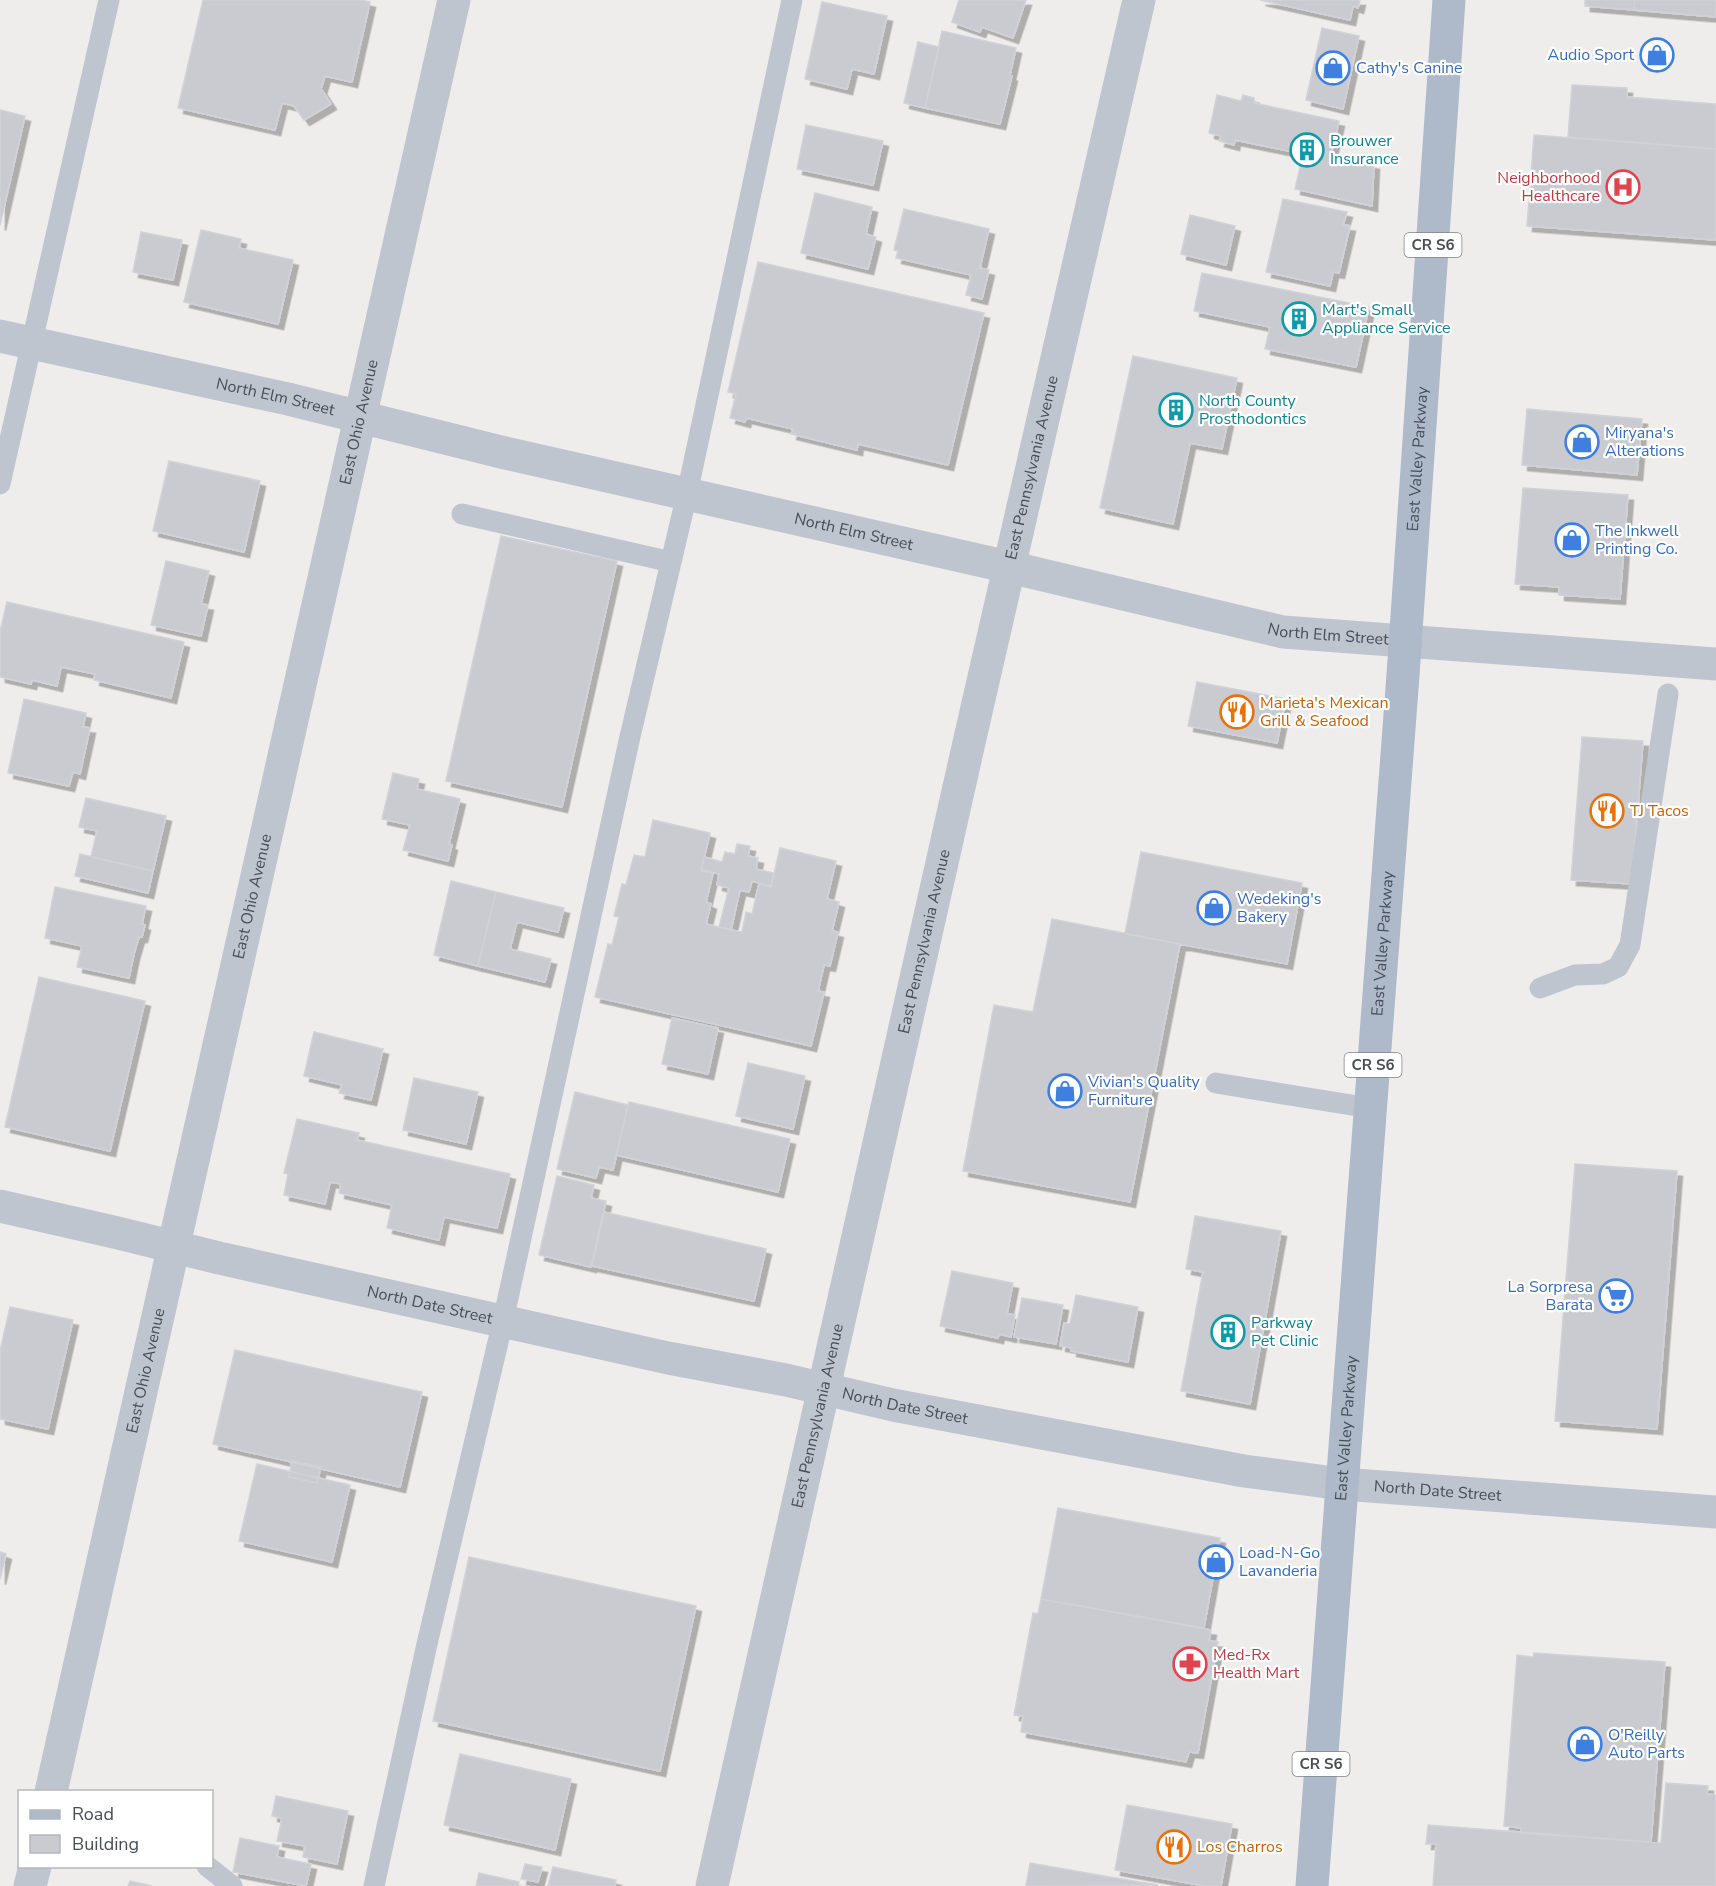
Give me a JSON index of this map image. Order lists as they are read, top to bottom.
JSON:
{
  "streets": {
    "main road": ["CR S6", "East Valley Parkway"],
    "street": [
      "North Elm Street",
      "East Ohio Avenue",
      "East Pennsylvania Avenue",
      "North Date Street"
    ]
  },
  "crossings": [
    ["North Elm Street", "East Ohio Avenue"],
    ["North Elm Street", "East Valley Parkway"],
    ["North Elm Street", "East Pennsylvania Avenue"],
    ["East Ohio Avenue", "North Date Street"],
    ["East Valley Parkway", "North Date Street"],
    ["East Pennsylvania Avenue", "North Date Street"]
  ],
  "places": {
    "shop": [
      "Audio Sport",
      "Cathy's Canine",
      "Miryana's Alterations",
      "The Inkwell Printing Co.",
      "Wedeking's Bakery",
      "Vivian's Quality Furniture",
      "Load-N-Go Lavanderia",
      "O'Reilly Auto Parts"
    ],
    "building": [
      "Brouwer Insurance",
      "Mart's Small Appliance Service",
      "North County Prosthodontics",
      "Parkway Pet Clinic"
    ],
    "hospital": ["Neighborhood Healthcare"],
    "restaurant": ["Marieta's Mexican Grill & Seafood", "TJ Tacos", "Los Charros"],
    "supermarket": ["La Sorpresa Barata"],
    "pharmacy": ["Med-Rx Health Mart"]
  },
  "legend": ["Road", "Building"]
}
